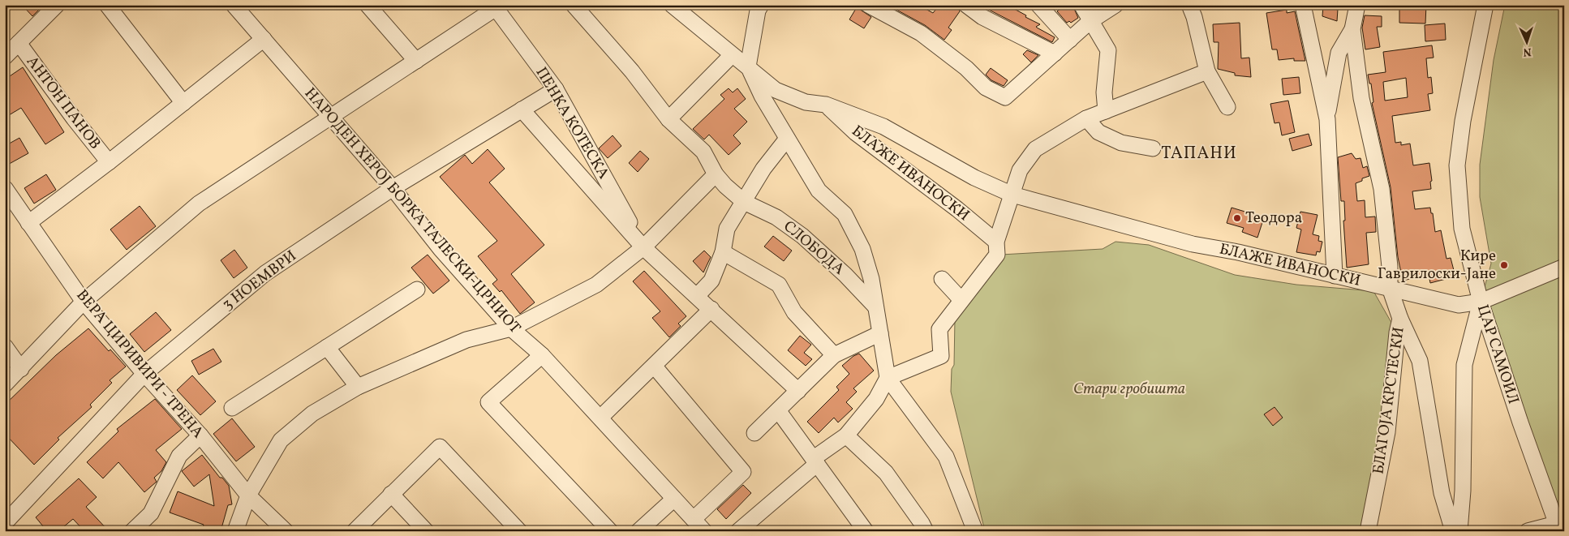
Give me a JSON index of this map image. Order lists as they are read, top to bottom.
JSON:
{
  "streets": {
    "street": [
      "АНТОН ПАНОВ",
      "ПЕНКА КОТЕСКА",
      "БЛАЖЕ ИВАНОСКИ",
      "НАРОДЕН ХЕРОЈ БОРКА ТАЛЕСКИ-ЦРНИОТ",
      "СЛОБОДА",
      "3 НОЕМВРИ",
      "ЦАР САМОИЛ",
      "ВЕРА ЦИРИВИРИ - ТРЕНА",
      "БЛАГОЈА КРСТЕСКИ"
    ]
  },
  "crossings": [
    ["АНТОН ПАНОВ", "НАРОДЕН ХЕРОЈ БОРКА ТАЛЕСКИ-ЦРНИОТ"],
    ["АНТОН ПАНОВ", "ВЕРА ЦИРИВИРИ - ТРЕНА"],
    ["ПЕНКА КОТЕСКА", "3 НОЕМВРИ"],
    ["БЛАЖЕ ИВАНОСКИ", "ЦАР САМОИЛ"],
    ["НАРОДЕН ХЕРОЈ БОРКА ТАЛЕСКИ-ЦРНИОТ", "3 НОЕМВРИ"],
    ["3 НОЕМВРИ", "ВЕРА ЦИРИВИРИ - ТРЕНА"]
  ],
  "districts": ["ТАПАНИ"],
  "parks": ["Стари гробишта"],
  "places": ["Теодора", "Кире Гаврилоски-Јане"],
  "north": "bottom"
}
